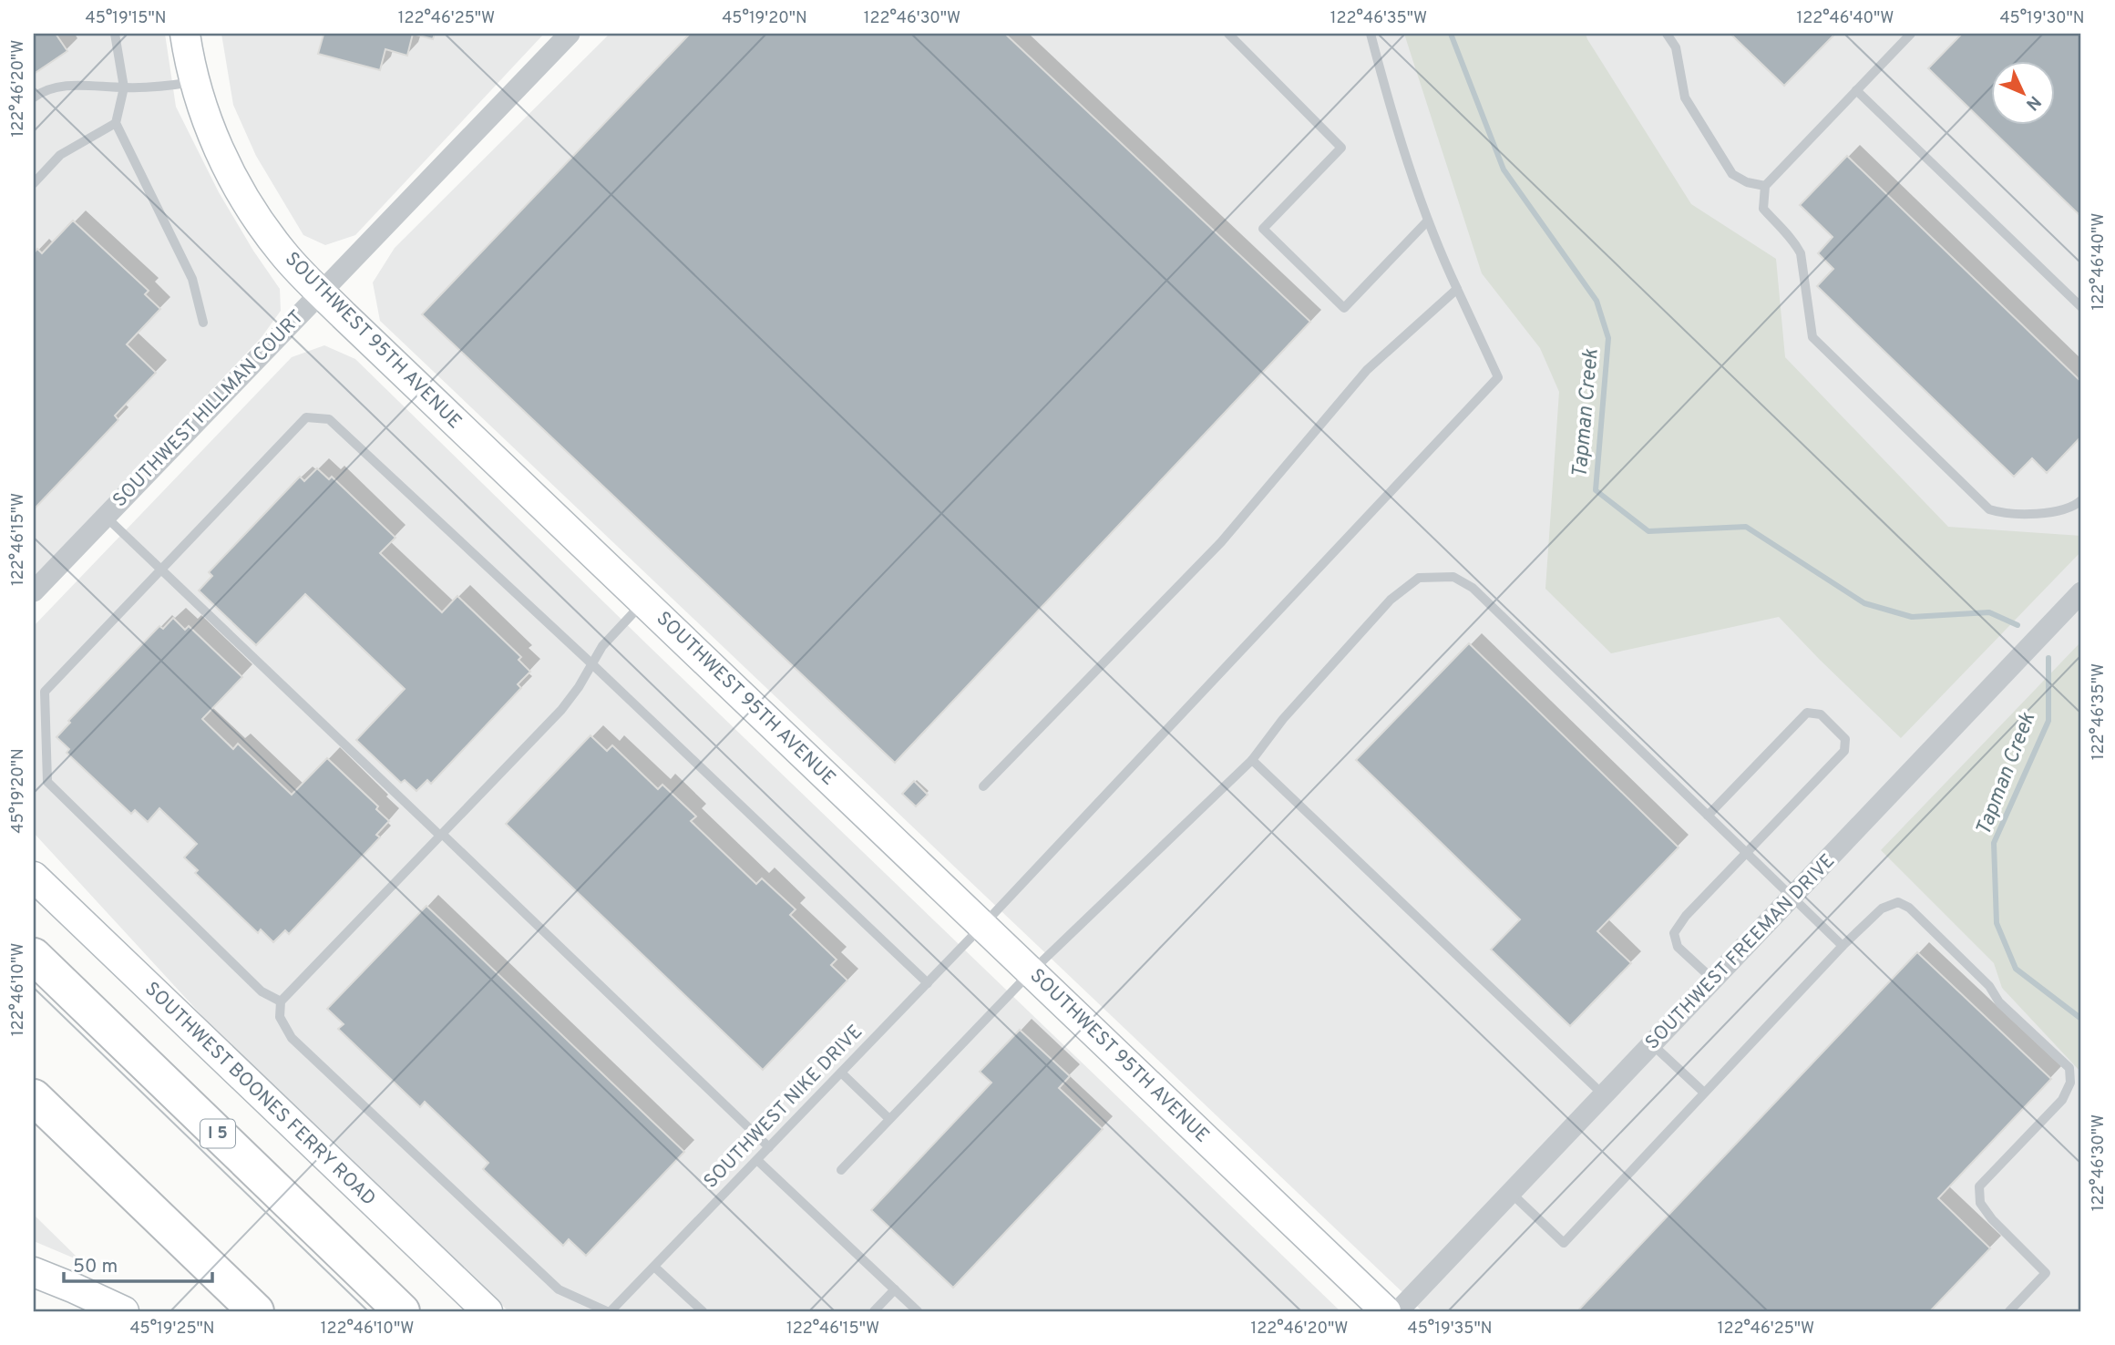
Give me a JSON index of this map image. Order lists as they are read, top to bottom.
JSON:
{
  "streets": {
    "highway": ["I 5"],
    "main road": ["SOUTHWEST 95TH AVENUE", "SOUTHWEST BOONES FERRY ROAD"],
    "street": ["SOUTHWEST HILLMAN COURT", "SOUTHWEST FREEMAN DRIVE"],
    "lane": ["SOUTHWEST NIKE DRIVE"]
  },
  "crossings": [
    ["SOUTHWEST 95TH AVENUE", "SOUTHWEST HILLMAN COURT"],
    ["SOUTHWEST 95TH AVENUE", "SOUTHWEST NIKE DRIVE"]
  ],
  "water": ["Tapman Creek"],
  "scale_bar": "50 m",
  "north": "bottom right",
  "coordinates": [
    "45°19'15\"N",
    "122°46'25\"W",
    "45°19'20\"N",
    "122°46'30\"W",
    "122°46'35\"W",
    "122°46'40\"W",
    "45°19'30\"N",
    "122°46'20\"W",
    "122°46'15\"W",
    "122°46'10\"W",
    "45°19'25\"N",
    "45°19'35\"N"
  ]
}
